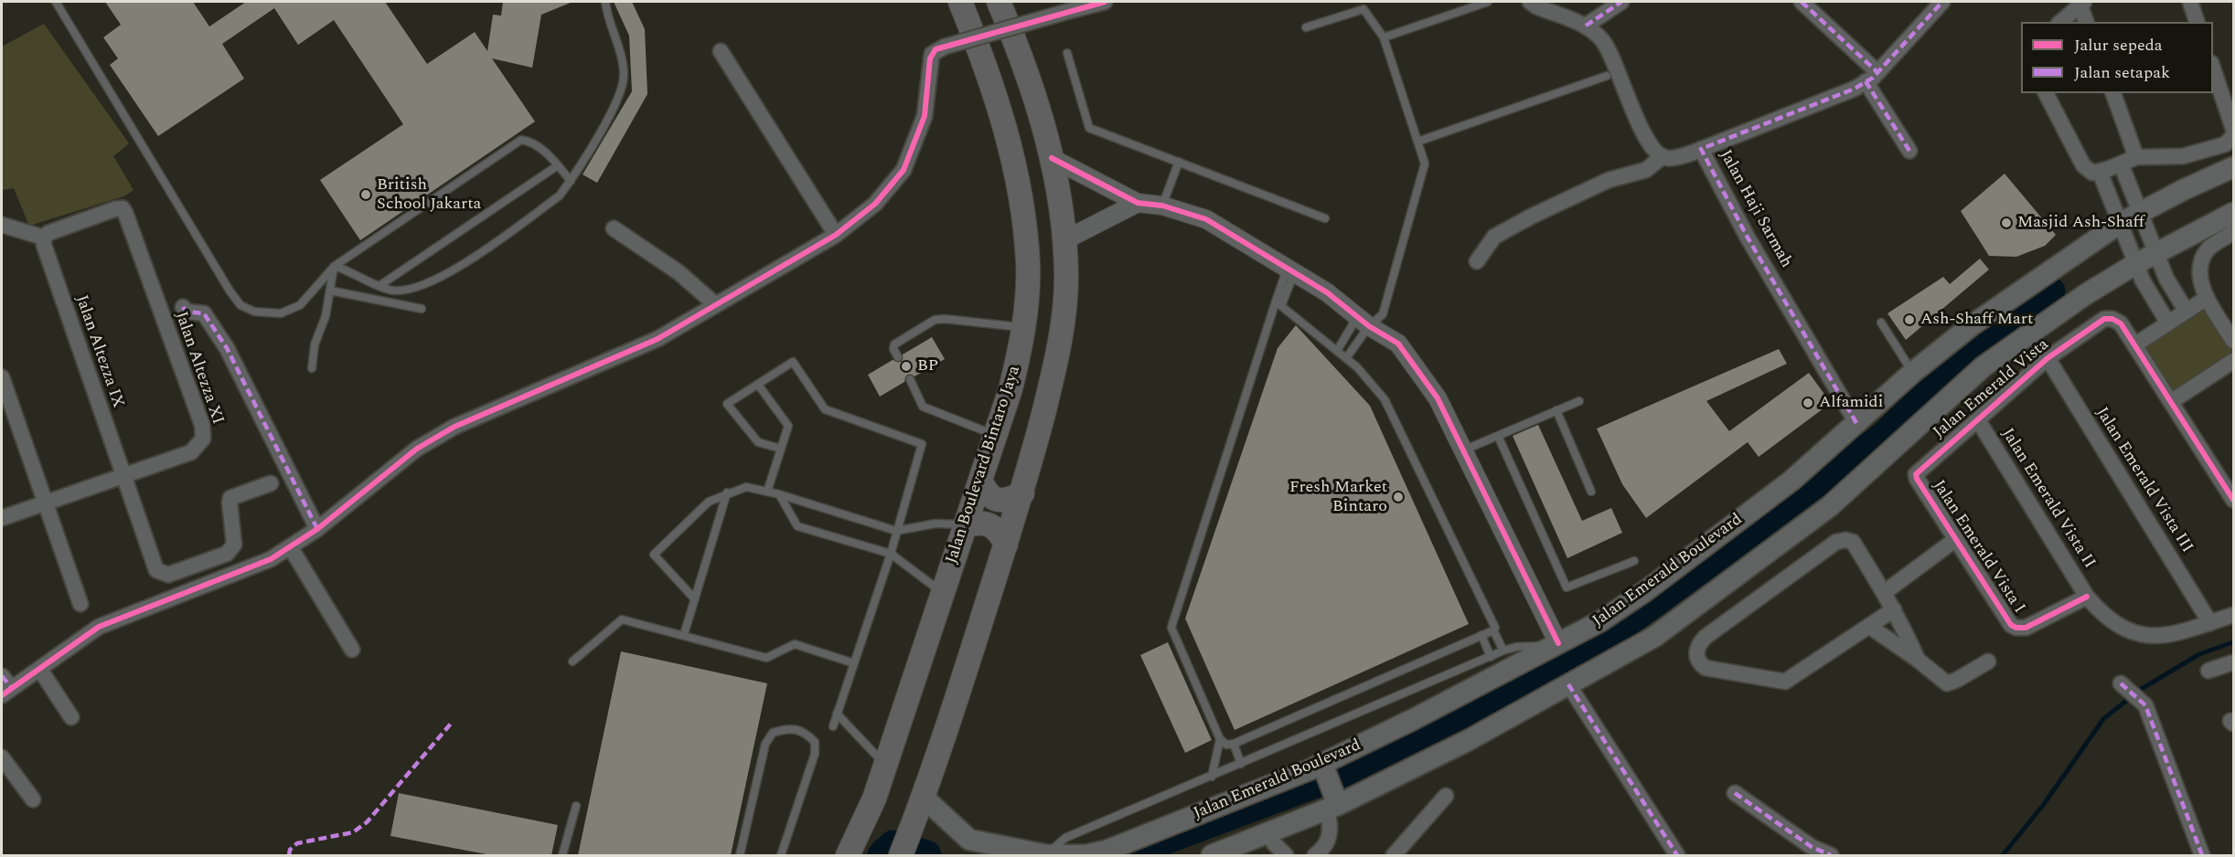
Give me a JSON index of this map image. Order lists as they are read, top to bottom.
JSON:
{
  "streets": {
    "main road": ["Jalan Boulevard Bintaro Jaya", "Jalan Emerald Boulevard"],
    "street": [
      "Jalan Haji Sarmah",
      "Jalan Altezza IX",
      "Jalan Altezza XI",
      "Jalan Emerald Vista",
      "Jalan Emerald Vista III",
      "Jalan Emerald Vista II",
      "Jalan Emerald Vista I"
    ]
  },
  "crossings": [
    ["Jalan Haji Sarmah", "Jalan Emerald Boulevard"],
    ["Jalan Altezza IX", "Jalan Altezza XI"],
    ["Jalan Emerald Vista", "Jalan Emerald Vista III"],
    ["Jalan Emerald Vista", "Jalan Emerald Vista II"],
    ["Jalan Emerald Vista", "Jalan Emerald Vista I"],
    ["Jalan Emerald Vista II", "Jalan Emerald Vista I"]
  ],
  "places": [
    "British School Jakarta",
    "Masjid Ash-Shaff",
    "Ash-Shaff Mart",
    "BP",
    "Alfamidi",
    "Fresh Market Bintaro"
  ],
  "legend": ["Jalur sepeda", "Jalan setapak"]
}
